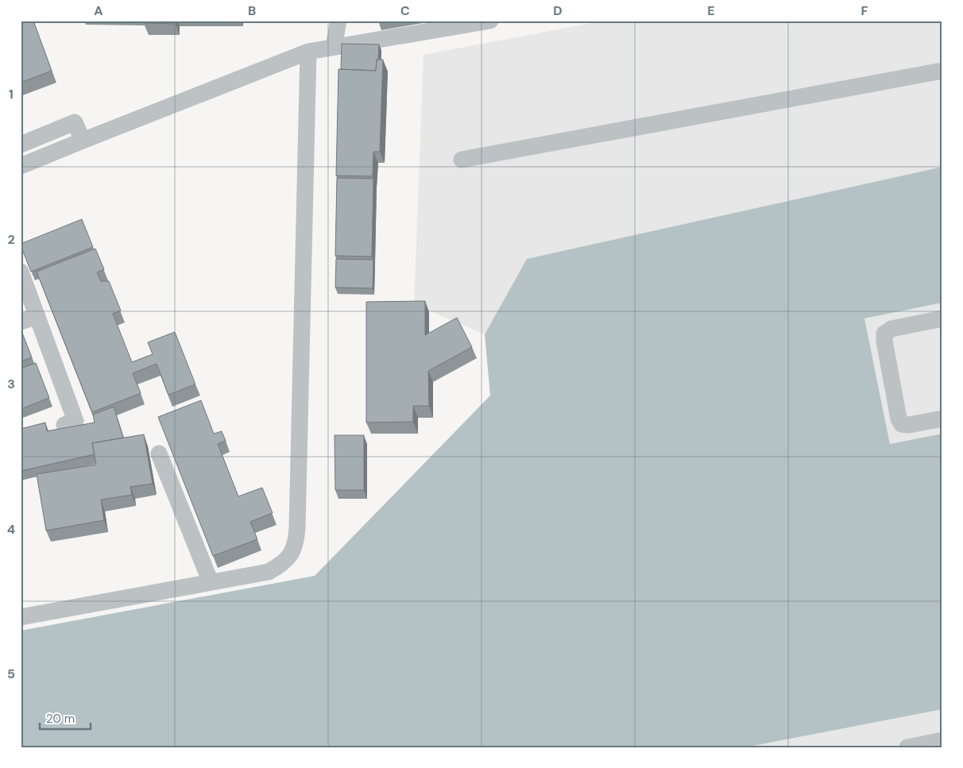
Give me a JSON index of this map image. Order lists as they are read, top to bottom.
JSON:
{
  "scale_bar": "20 m",
  "grid": {
    "columns": [
      "A",
      "B",
      "C",
      "D",
      "E",
      "F"
    ],
    "rows": [
      "1",
      "2",
      "3",
      "4",
      "5"
    ]
  }
}
